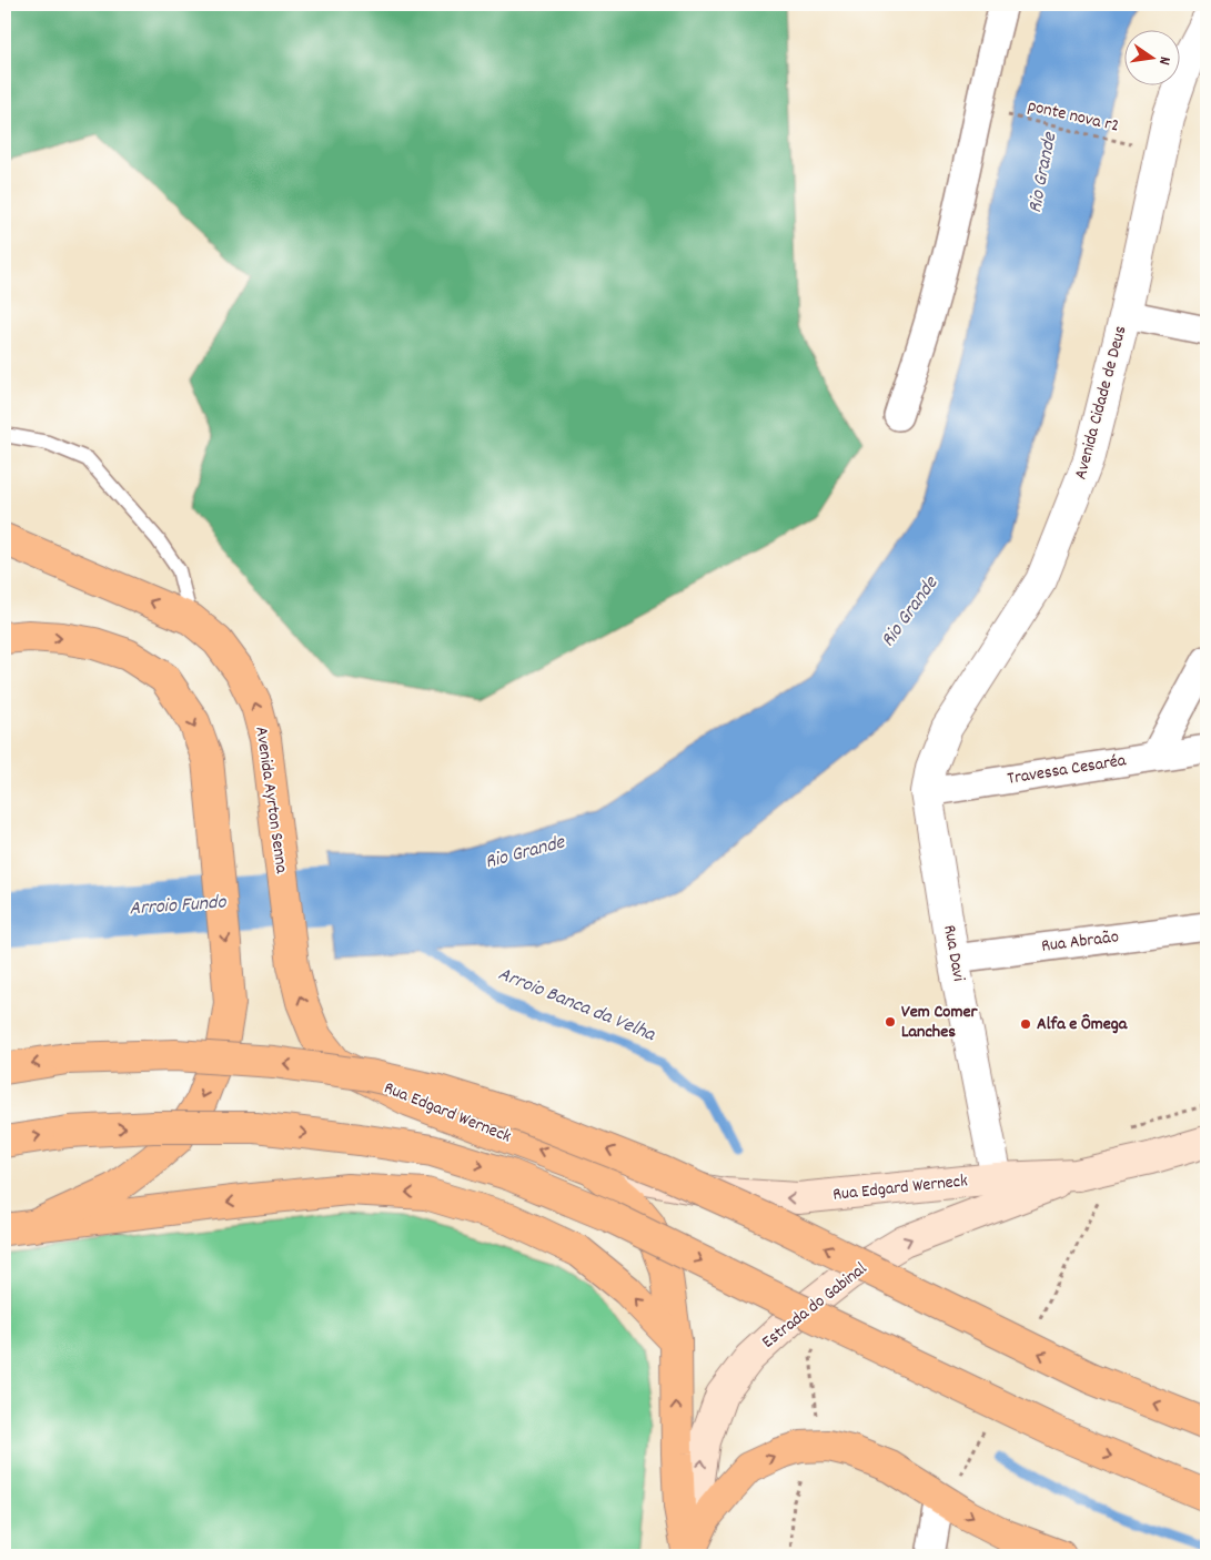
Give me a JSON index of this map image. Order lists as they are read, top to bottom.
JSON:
{
  "streets": {
    "highway": ["Avenida Ayrton Senna", "Rua Edgard Werneck"],
    "main road": ["Estrada do Gabinal"],
    "street": [
      "Avenida Cidade de Deus",
      "Travessa Cesaréa",
      "Rua Abraão",
      "Rua Davi"
    ],
    "path": ["ponte nova r2"]
  },
  "crossings": [
    ["ponte nova r2", "Avenida Cidade de Deus"],
    ["Avenida Cidade de Deus", "Travessa Cesaréa"],
    ["Avenida Cidade de Deus", "Rua Davi"],
    ["Travessa Cesaréa", "Rua Davi"],
    ["Avenida Ayrton Senna", "Rua Edgard Werneck"],
    ["Rua Abraão", "Rua Davi"],
    ["Rua Davi", "Rua Edgard Werneck"],
    ["Rua Edgard Werneck", "Estrada do Gabinal"]
  ],
  "one_way": ["Avenida Ayrton Senna", "Estrada do Gabinal"],
  "water": ["Rio Grande", "Arroio Fundo", "Arroio Banca da Velha"],
  "places": ["Vem Comer Lanches", "Alfa e Ômega"],
  "north": "right"
}
